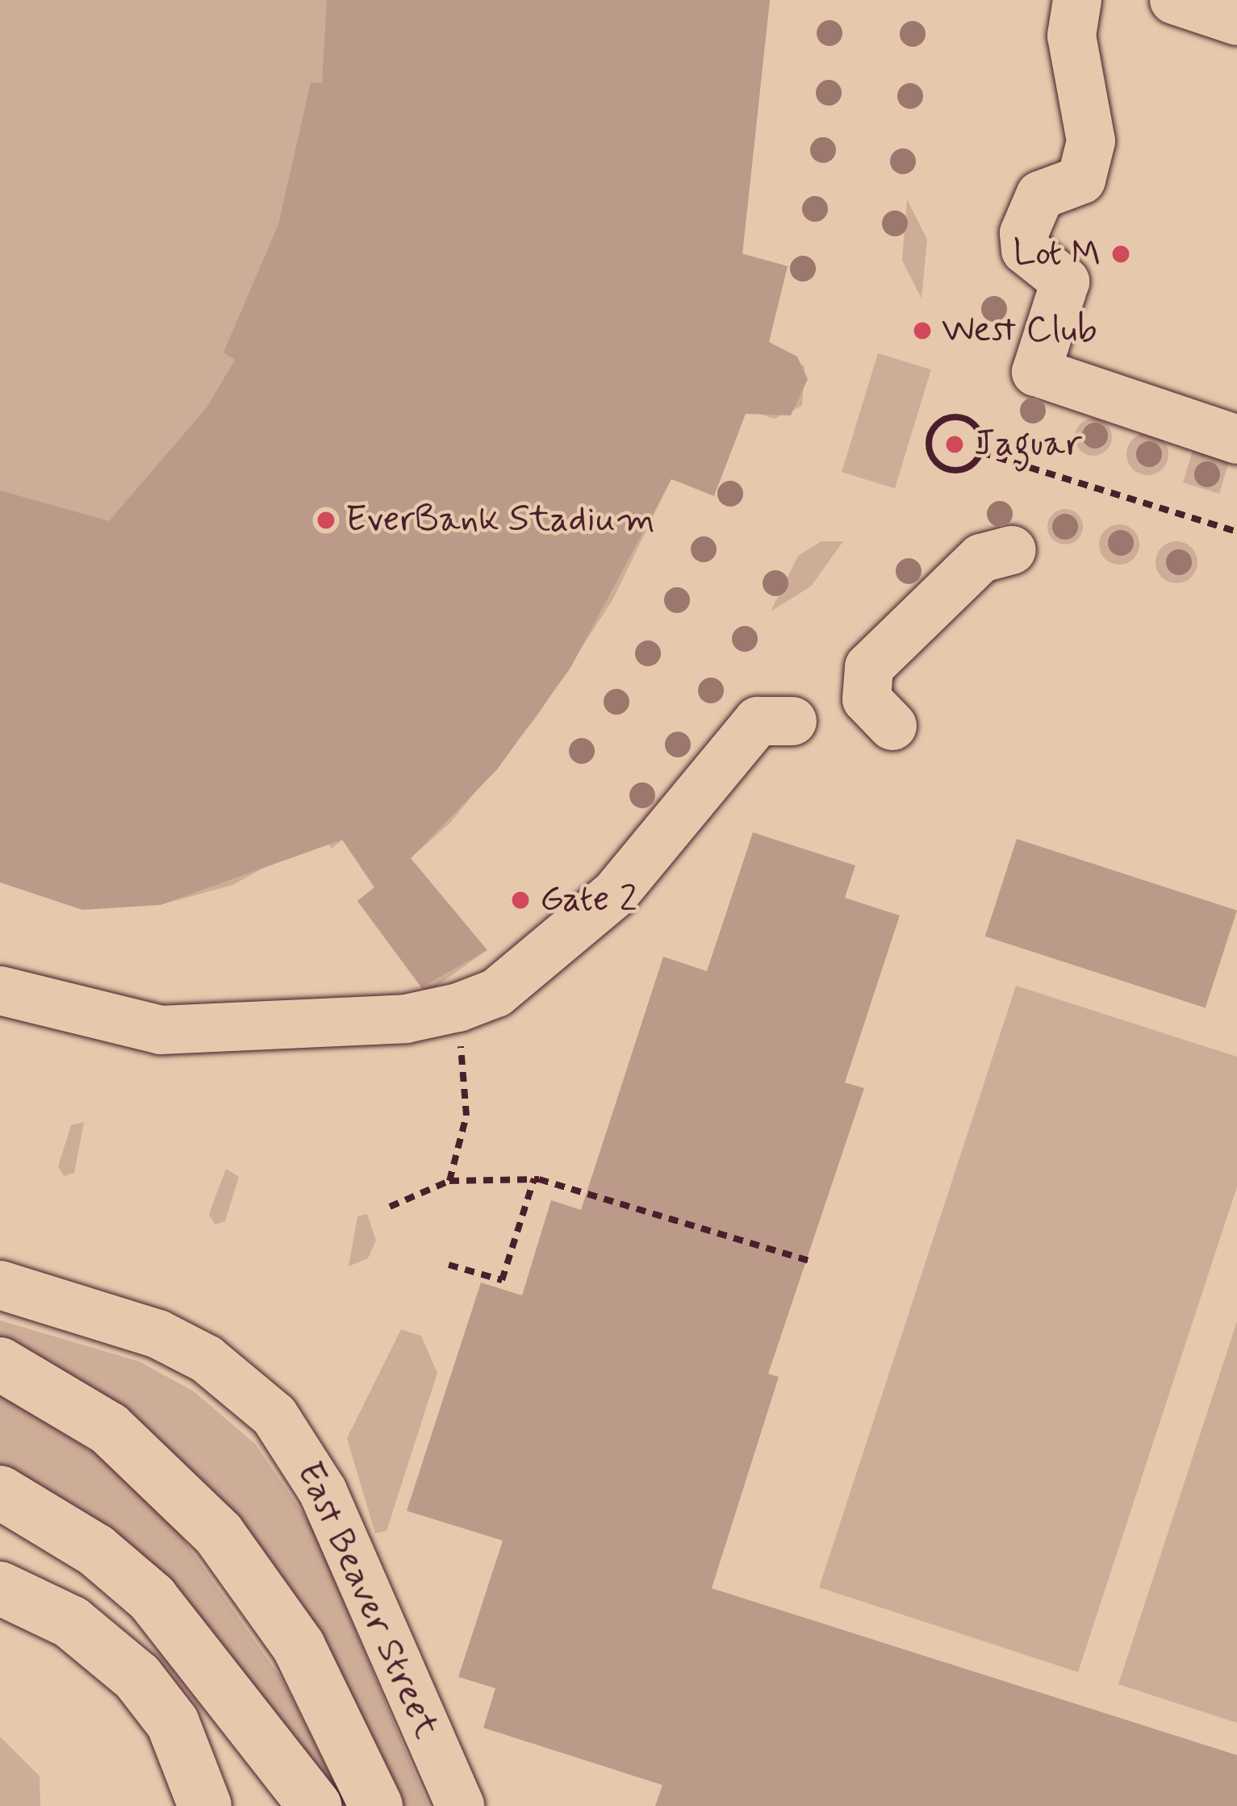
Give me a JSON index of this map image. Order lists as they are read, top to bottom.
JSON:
{
  "streets": {
    "street": ["East Beaver Street"]
  },
  "places": [
    "Lot M",
    "West Club",
    "Jaguar",
    "EverBank Stadium",
    "Gate 2"
  ]
}
